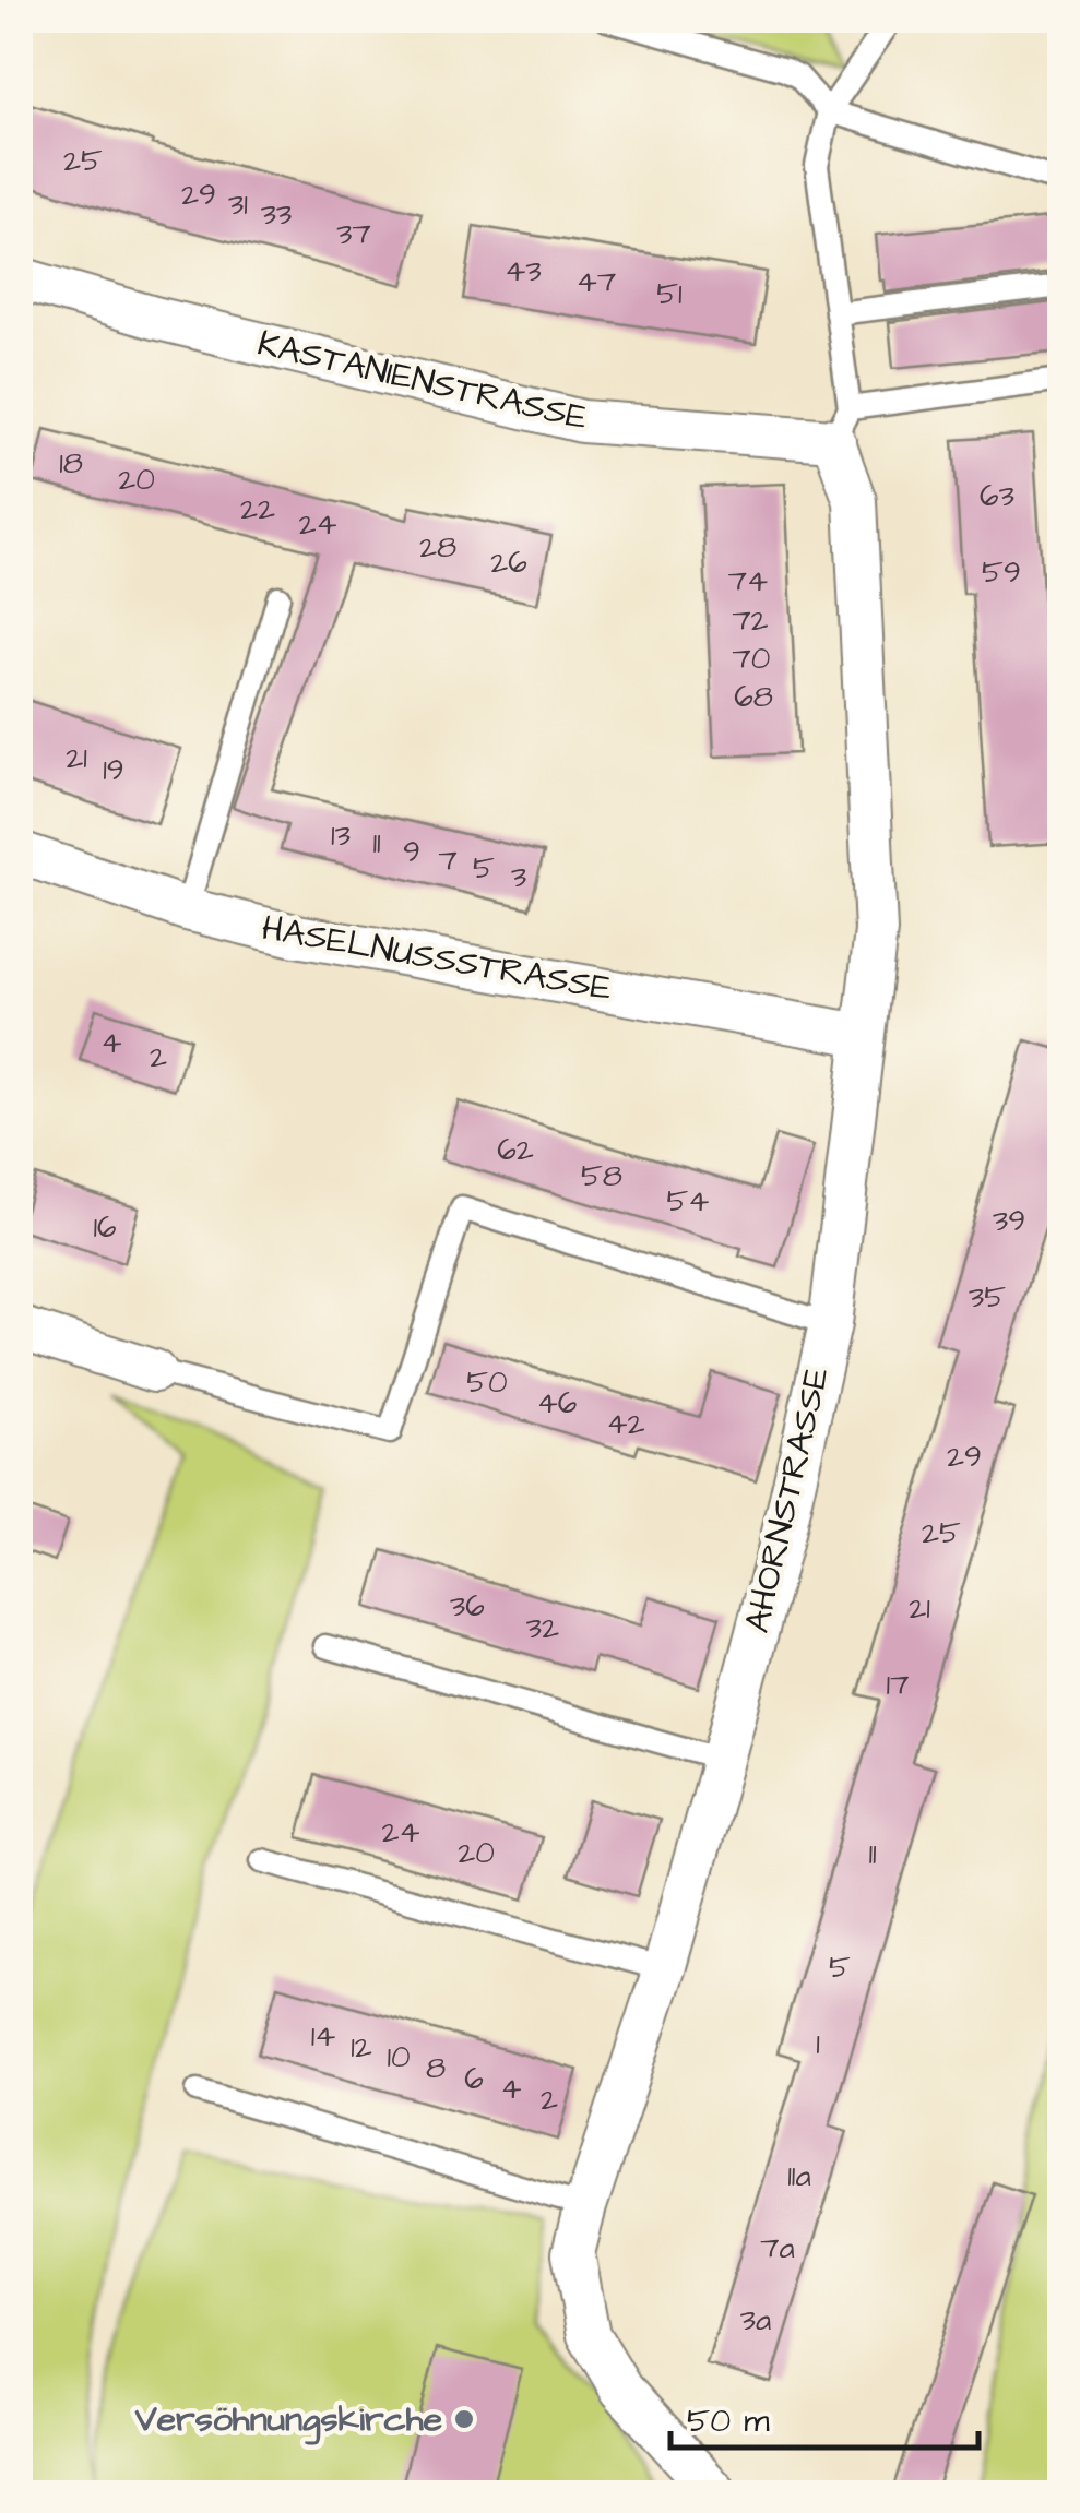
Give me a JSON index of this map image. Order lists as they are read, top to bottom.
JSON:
{
  "streets": {
    "street": ["KASTANIENSTRASSE", "HASELNUSSSTRASSE", "AHORNSTRASSE"]
  },
  "crossings": [
    ["KASTANIENSTRASSE", "AHORNSTRASSE"],
    ["HASELNUSSSTRASSE", "AHORNSTRASSE"]
  ],
  "places": ["Versöhnungskirche"],
  "house_numbers": [
    "25",
    "29",
    "31",
    "33",
    "37",
    "43",
    "47",
    "51",
    "18",
    "20",
    "63",
    "22",
    "24",
    "28",
    "26",
    "59",
    "74",
    "72",
    "70",
    "68",
    "21",
    "19",
    "13",
    "11",
    "9",
    "7",
    "5",
    "3",
    "4",
    "2",
    "62",
    "58",
    "54",
    "39",
    "16",
    "35",
    "50",
    "46",
    "42",
    "29",
    "25",
    "36",
    "21",
    "32",
    "17",
    "24",
    "20",
    "11",
    "5",
    "14",
    "1",
    "12",
    "10",
    "8",
    "6",
    "4",
    "2",
    "11a",
    "7a",
    "3a"
  ],
  "scale_bar": "50 m"
}
